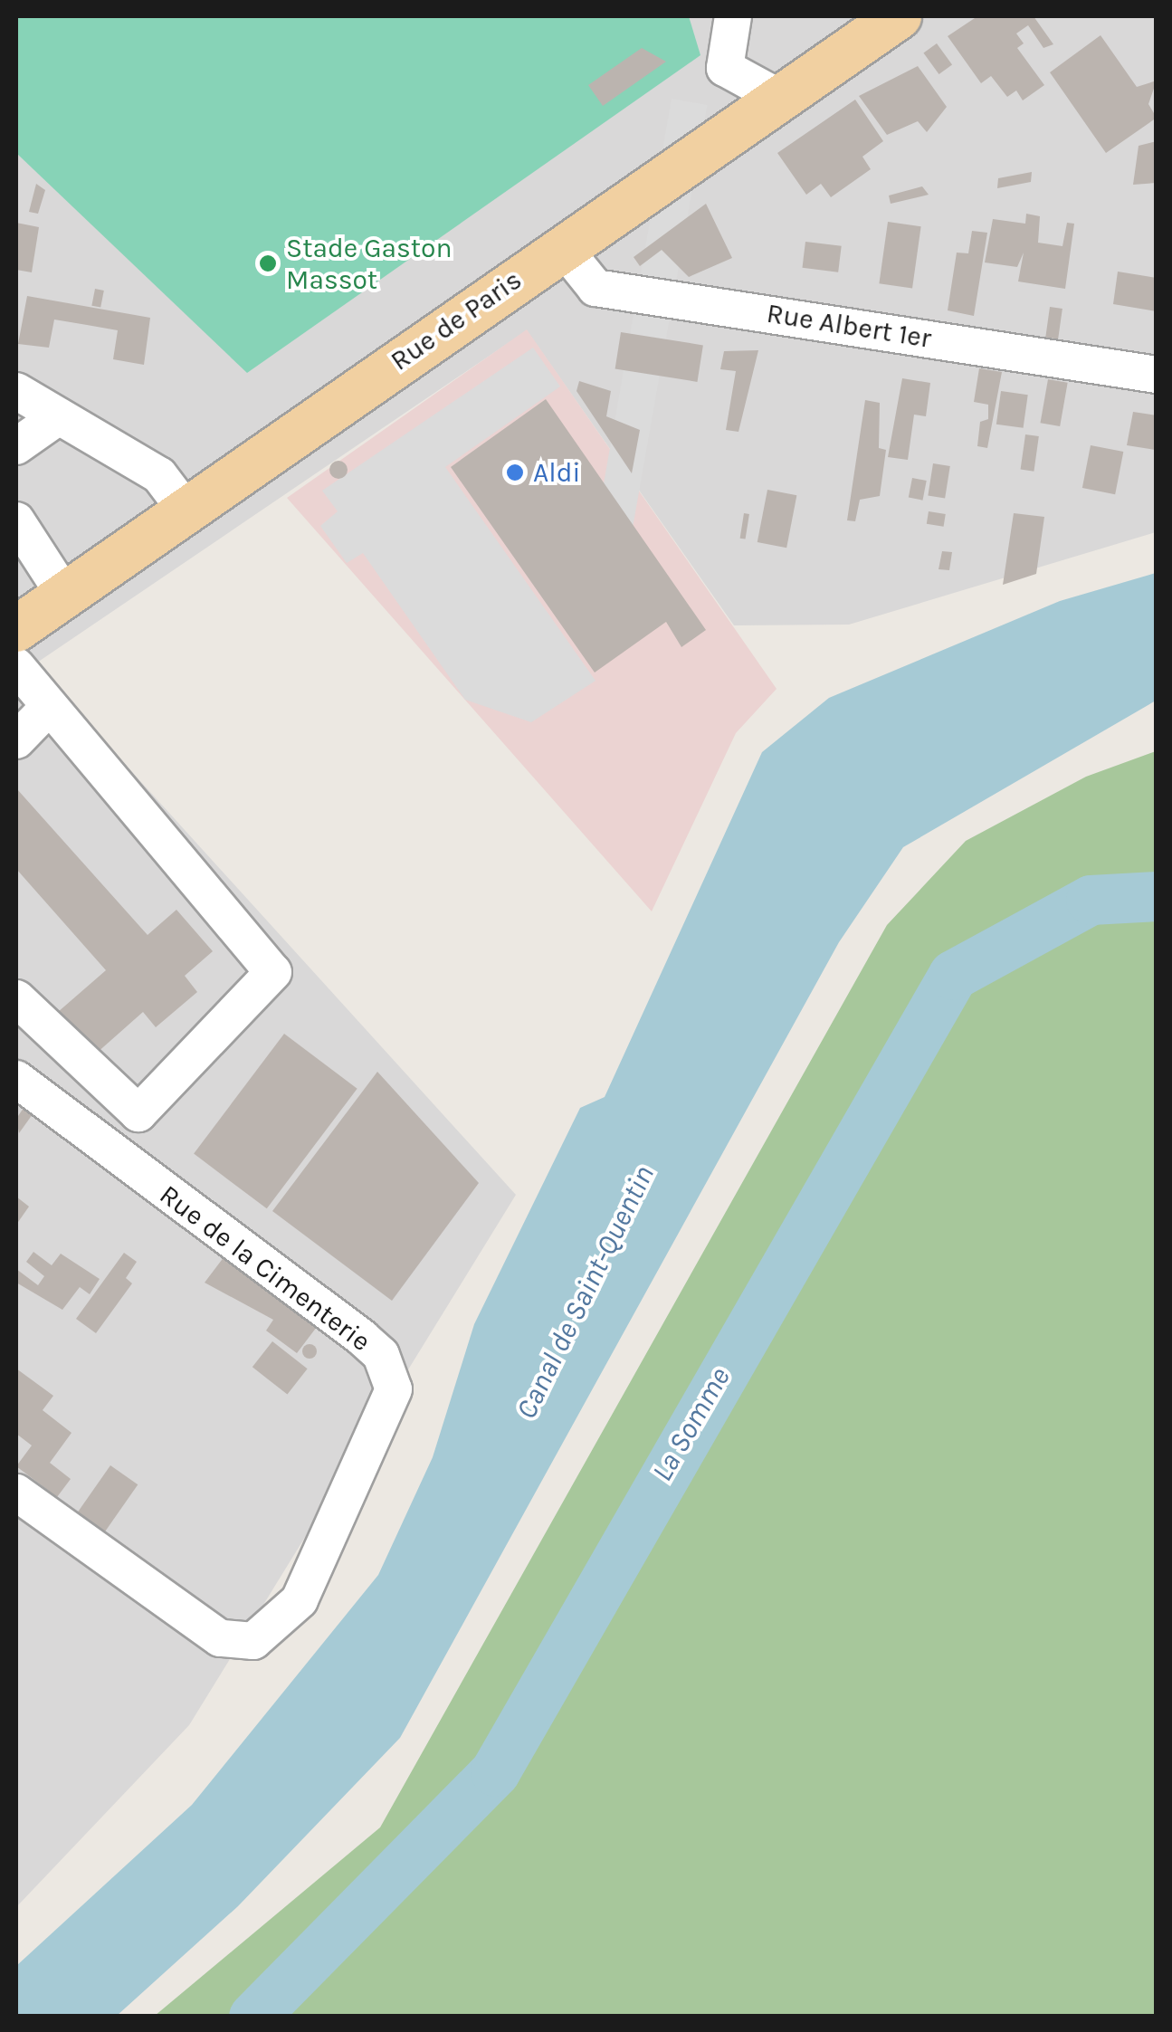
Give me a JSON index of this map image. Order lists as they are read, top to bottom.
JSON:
{
  "streets": {
    "main road": ["Rue de Paris"],
    "street": ["Rue Albert 1er", "Rue de la Cimenterie"]
  },
  "crossings": [
    ["Rue de Paris", "Rue Albert 1er"]
  ],
  "water": ["Canal de Saint-Quentin", "La Somme"],
  "places": ["Stade Gaston Massot", "Aldi"]
}
